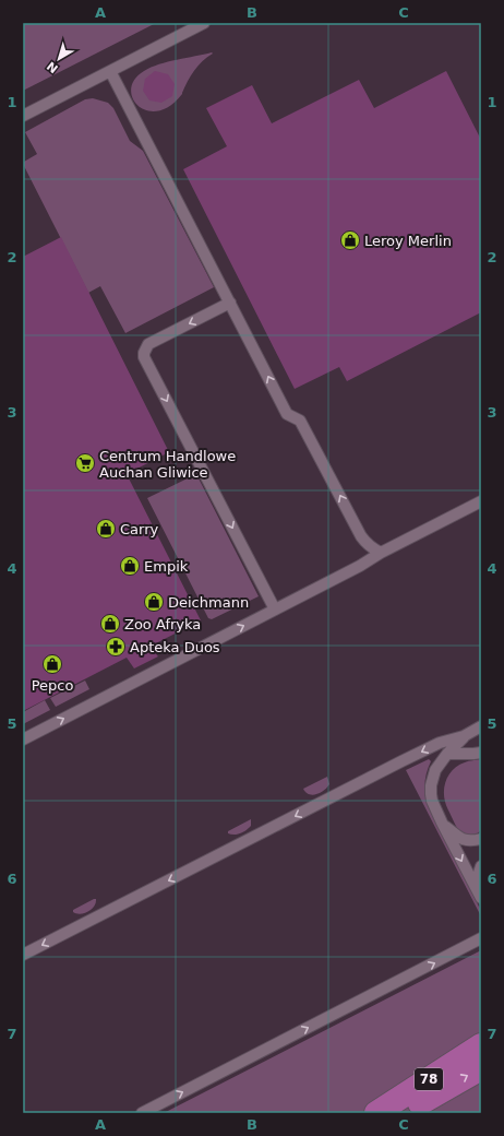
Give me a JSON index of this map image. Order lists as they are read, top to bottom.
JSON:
{
  "streets": {
    "main road": ["78"]
  },
  "places": {
    "shop": [
      "Leroy Merlin",
      "Carry",
      "Empik",
      "Deichmann",
      "Zoo Afryka",
      "Pepco"
    ],
    "supermarket": ["Centrum Handlowe Auchan Gliwice"],
    "pharmacy": ["Apteka Duos"]
  },
  "north": "bottom left",
  "grid": {
    "columns": ["A", "B", "C"],
    "rows": [
      "1",
      "2",
      "3",
      "4",
      "5",
      "6",
      "7"
    ]
  }
}
